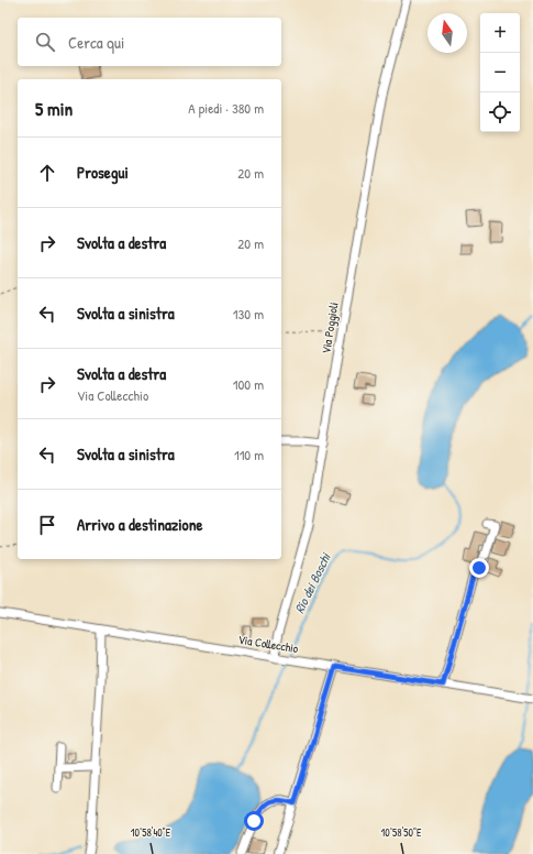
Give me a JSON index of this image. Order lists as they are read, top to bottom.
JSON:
{
  "streets": {
    "street": ["Via Poggioli", "Via Collecchio"]
  },
  "crossings": [
    ["Via Poggioli", "Via Collecchio"]
  ],
  "water": ["Rio dei Boschi"],
  "north": "top",
  "page": {
    "map_buttons": ["+", "−"],
    "search": "Cerca qui",
    "heading": ["5 min", "A piedi · 380 m"],
    "list": [
      ["Prosegui", "20 m"],
      ["Svolta a destra", "20 m"],
      ["Svolta a sinistra", "130 m"],
      ["Svolta a destra", "Via Collecchio", "100 m"],
      ["Svolta a sinistra", "110 m"],
      "Arrivo a destinazione"
    ]
  },
  "coordinates": ["10°58'40\"E", "10°58'50\"E"]
}
